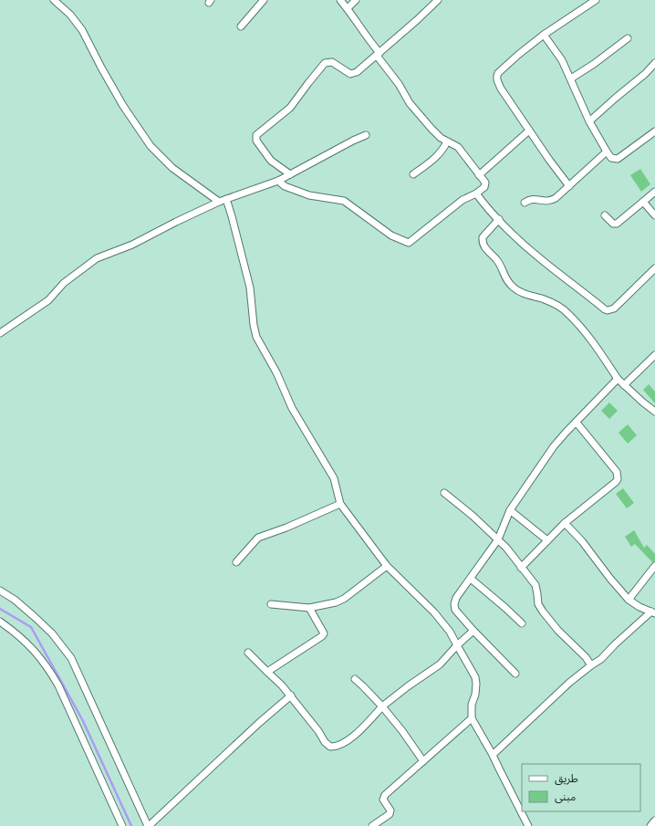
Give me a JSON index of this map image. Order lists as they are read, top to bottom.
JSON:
{
  "legend": ["طريق", "مبنى"]
}
